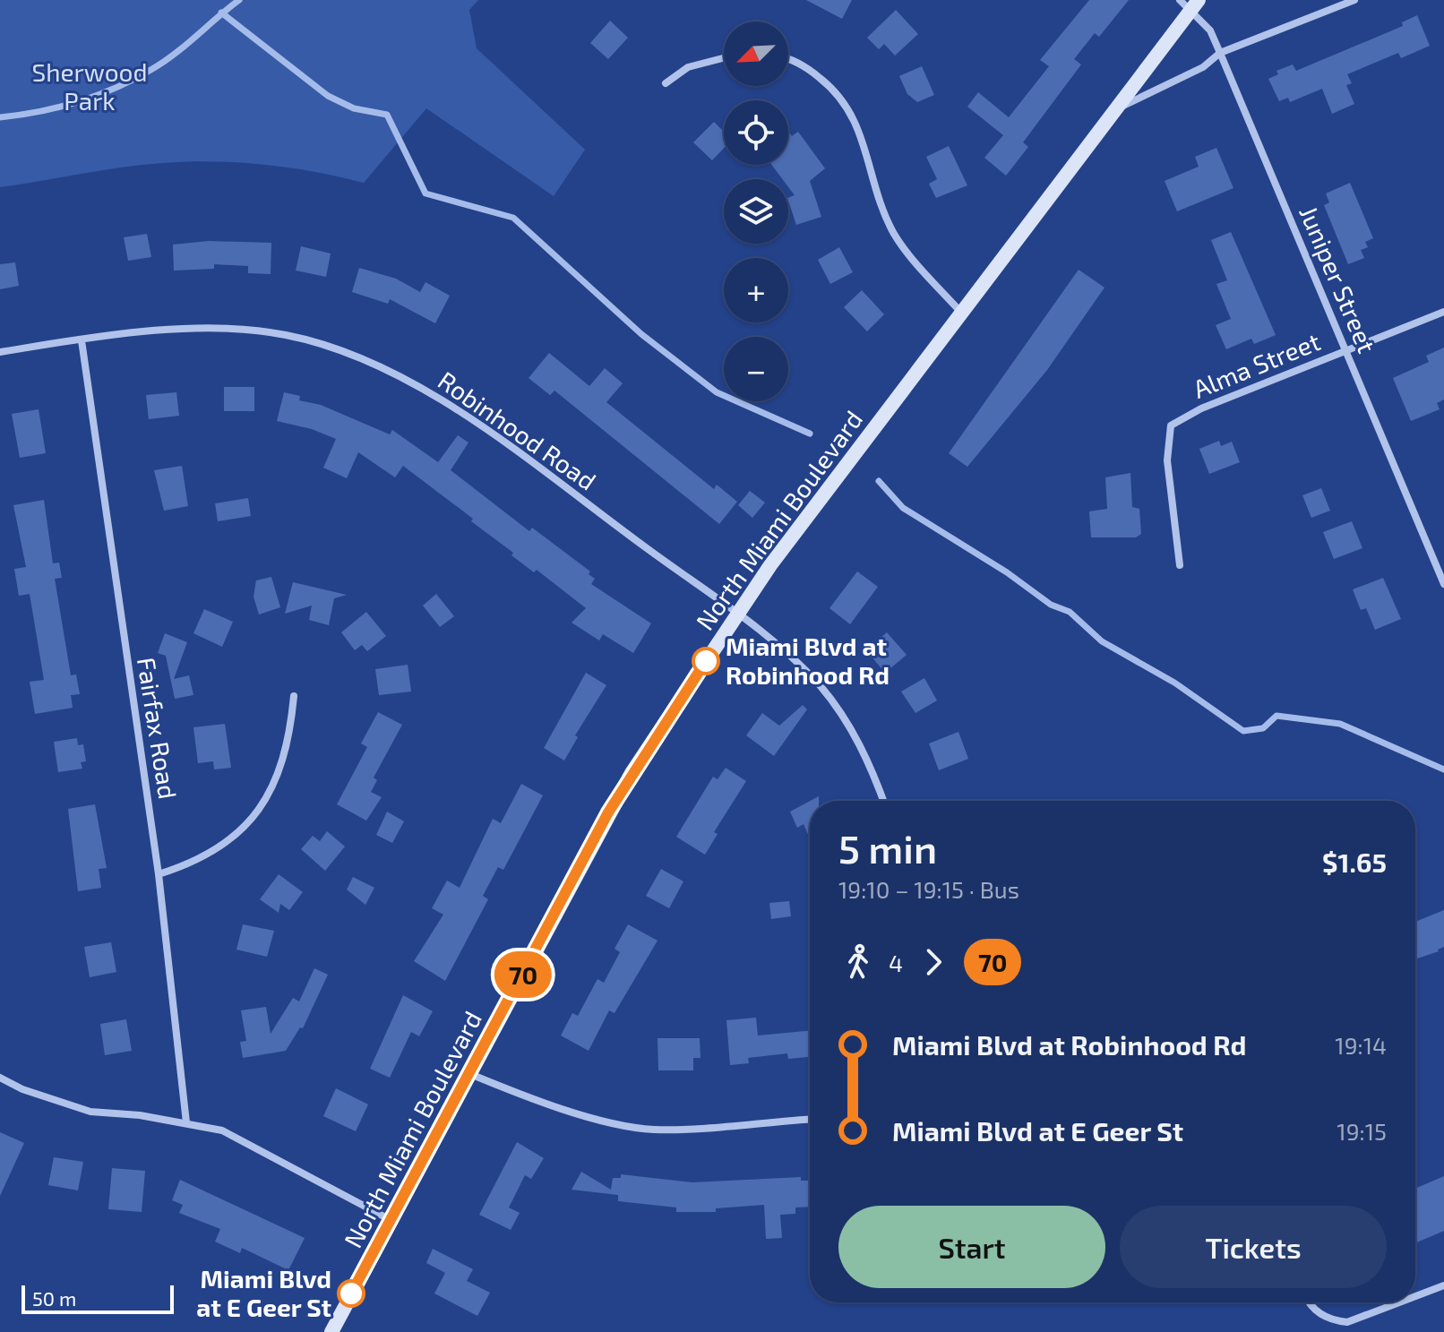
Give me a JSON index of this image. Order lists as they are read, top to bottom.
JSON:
{
  "streets": {
    "main road": ["North Miami Boulevard"],
    "street": [
      "Juniper Street",
      "Alma Street",
      "Robinhood Road",
      "Fairfax Road"
    ]
  },
  "crossings": [
    ["Juniper Street", "Alma Street"],
    ["Juniper Street", "North Miami Boulevard"],
    ["Robinhood Road", "North Miami Boulevard"],
    ["Robinhood Road", "Fairfax Road"]
  ],
  "parks": ["Sherwood Park"],
  "places": ["Miami Blvd at Robinhood Rd", "Miami Blvd at E Geer St"],
  "lines": ["bus line 70"],
  "scale_bar": "50 m",
  "north": "bottom left",
  "page": {
    "on_map": "70",
    "map_buttons": ["+", "−"],
    "heading": ["5 min", "19:10 – 19:15 · Bus", "$1.65"],
    "legs": ["4", "70"],
    "list": [
      {
        "name": "Miami Blvd at Robinhood Rd",
        "value": "19:14"
      },
      {
        "name": "Miami Blvd at E Geer St",
        "value": "19:15"
      }
    ],
    "buttons": ["Start", "Tickets"],
    "scale": "50 m"
  }
}
